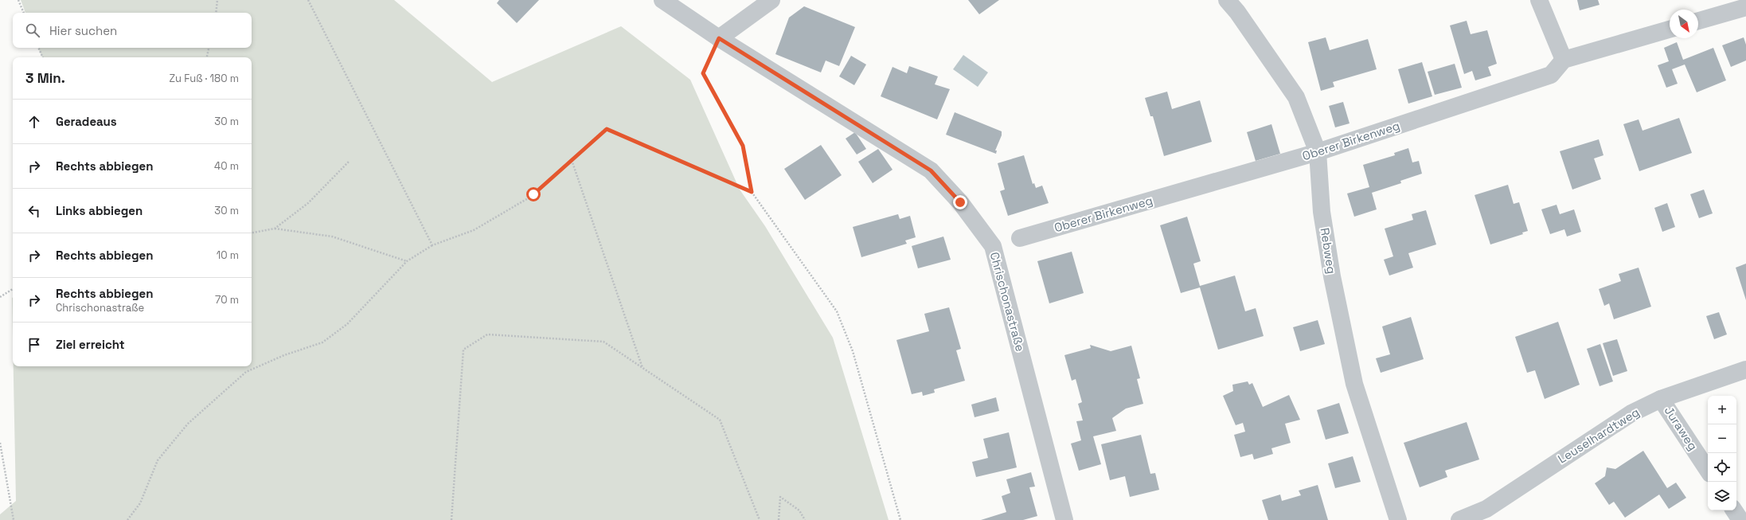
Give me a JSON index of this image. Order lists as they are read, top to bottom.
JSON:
{
  "streets": {
    "street": [
      "Oberer Birkenweg",
      "Rebweg",
      "Chrischonastraße",
      "Juraweg",
      "Leuselhardtweg"
    ]
  },
  "crossings": [
    ["Oberer Birkenweg", "Rebweg"],
    ["Oberer Birkenweg", "Chrischonastraße"],
    ["Juraweg", "Leuselhardtweg"]
  ],
  "north": "bottom right",
  "page": {
    "search": "Hier suchen",
    "heading": ["3 Min.", "Zu Fuß · 180 m"],
    "list": [
      ["Geradeaus", "30 m"],
      ["Rechts abbiegen", "40 m"],
      ["Links abbiegen", "30 m"],
      ["Rechts abbiegen", "10 m"],
      ["Rechts abbiegen", "Chrischonastraße", "70 m"],
      "Ziel erreicht"
    ],
    "map_buttons": ["+", "−"]
  }
}
